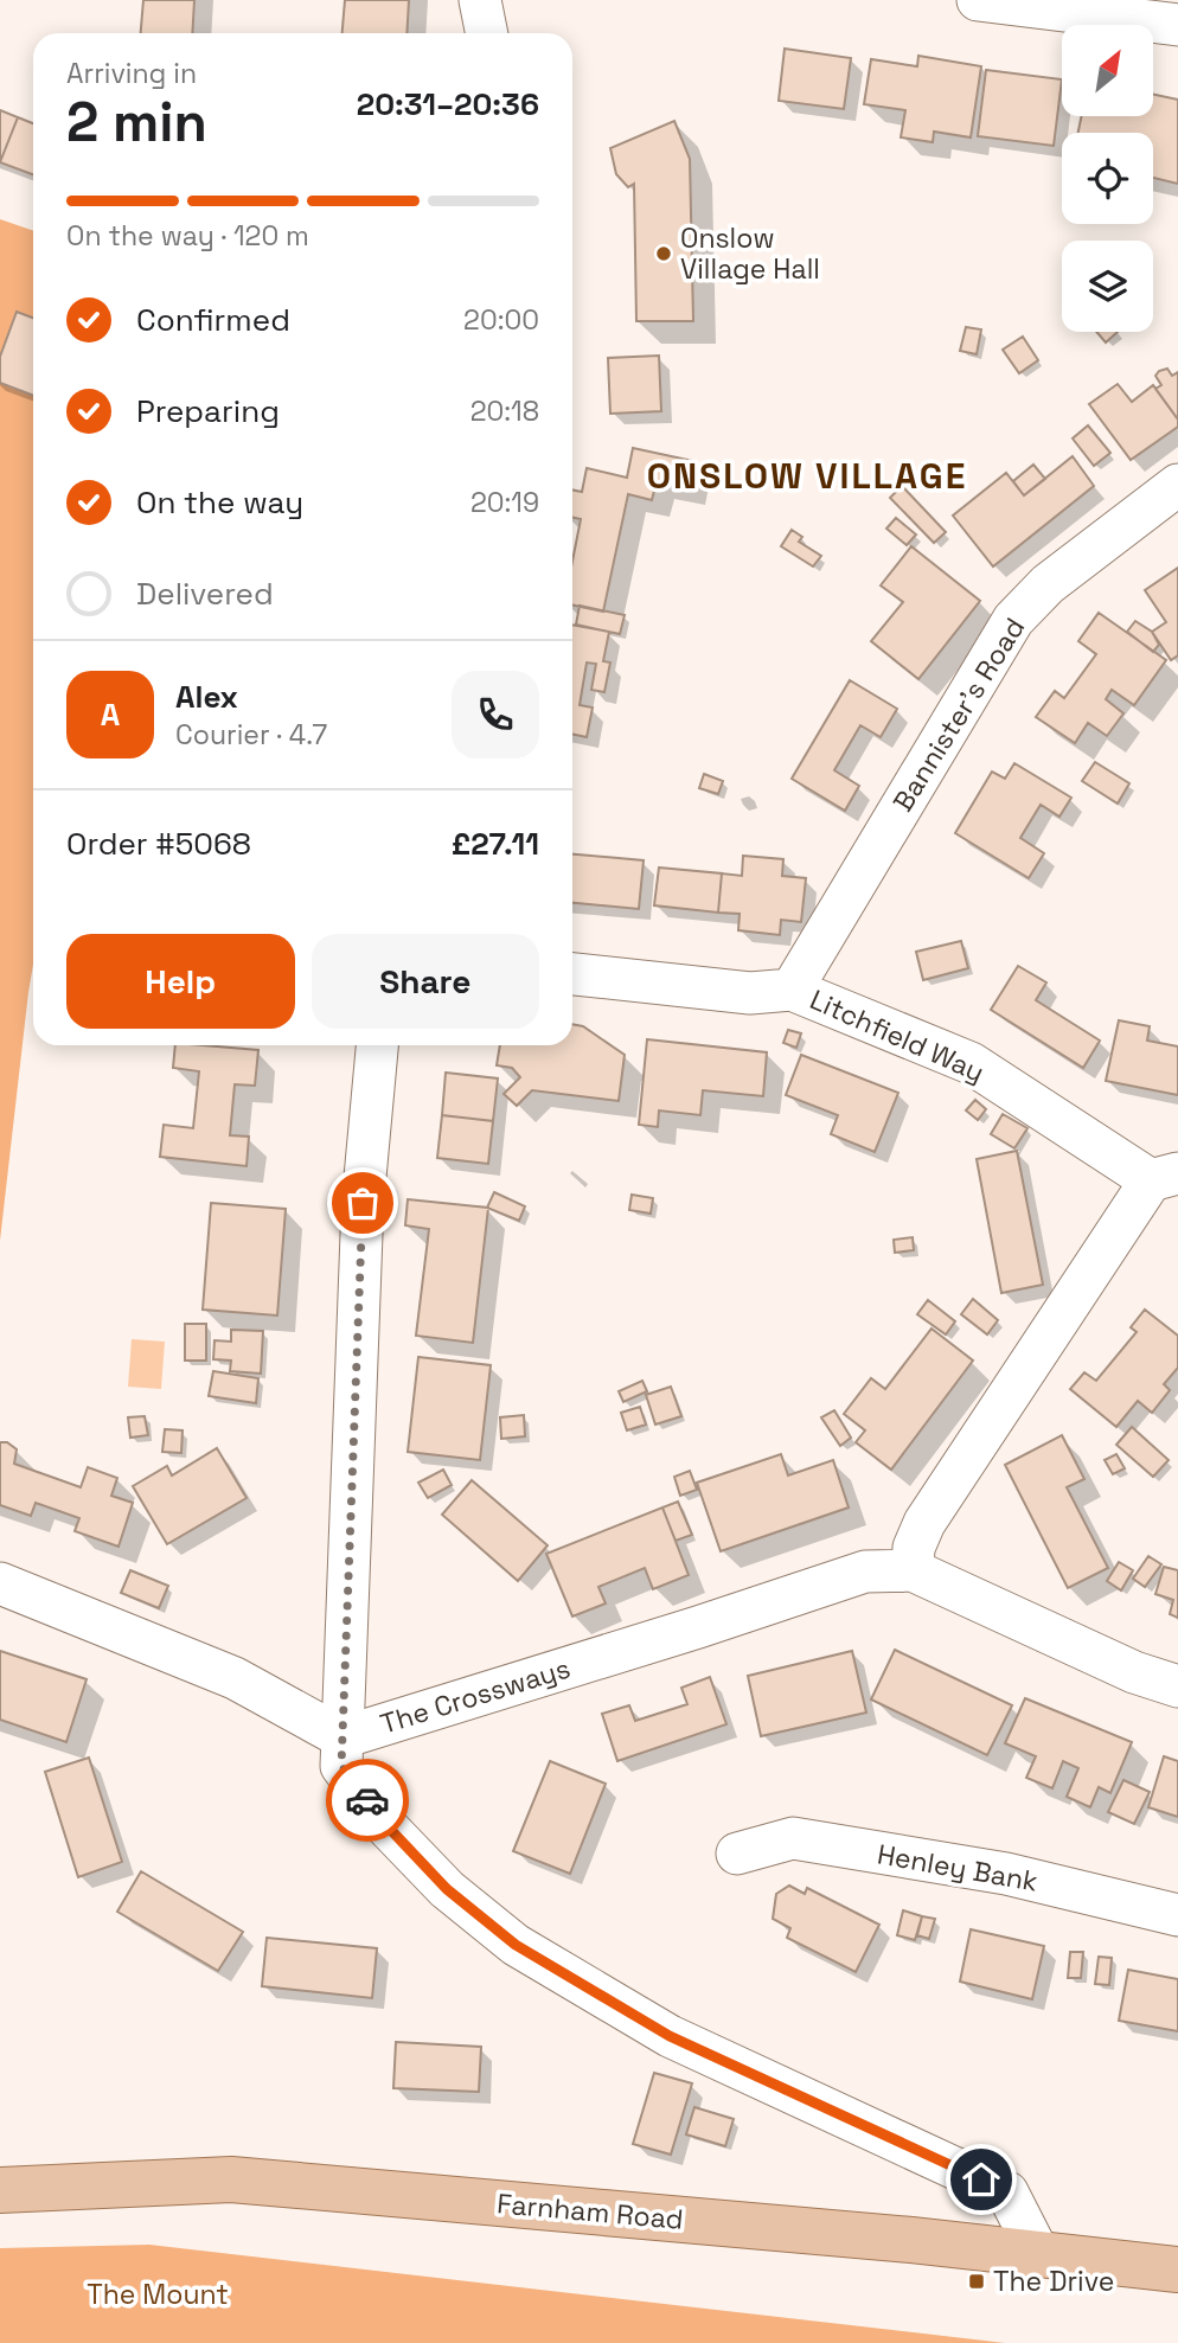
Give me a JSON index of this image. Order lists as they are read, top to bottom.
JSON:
{
  "streets": {
    "main road": ["Farnham Road"],
    "street": [
      "Bannister's Road",
      "Litchfield Way",
      "The Crossways",
      "Henley Bank"
    ]
  },
  "crossings": [
    ["Bannister's Road", "Litchfield Way"],
    ["Litchfield Way", "The Crossways"]
  ],
  "districts": ["ONSLOW VILLAGE"],
  "parks": ["The Mount"],
  "places": {
    "other": ["Onslow Village Hall"],
    "transit": ["The Drive"]
  },
  "north": "top right",
  "page": {
    "heading": ["2 min", "Arriving in", "20:31–20:36"],
    "panel": [
      "Alex",
      "Courier · 4.7",
      "Order #5068",
      "£27.11"
    ],
    "bar": "On the way · 120 m",
    "list": [
      ["Confirmed", "20:00"],
      ["Preparing", "20:18"],
      ["On the way", "20:19"],
      "Delivered"
    ],
    "round": "A",
    "buttons": ["Help", "Share"]
  }
}
